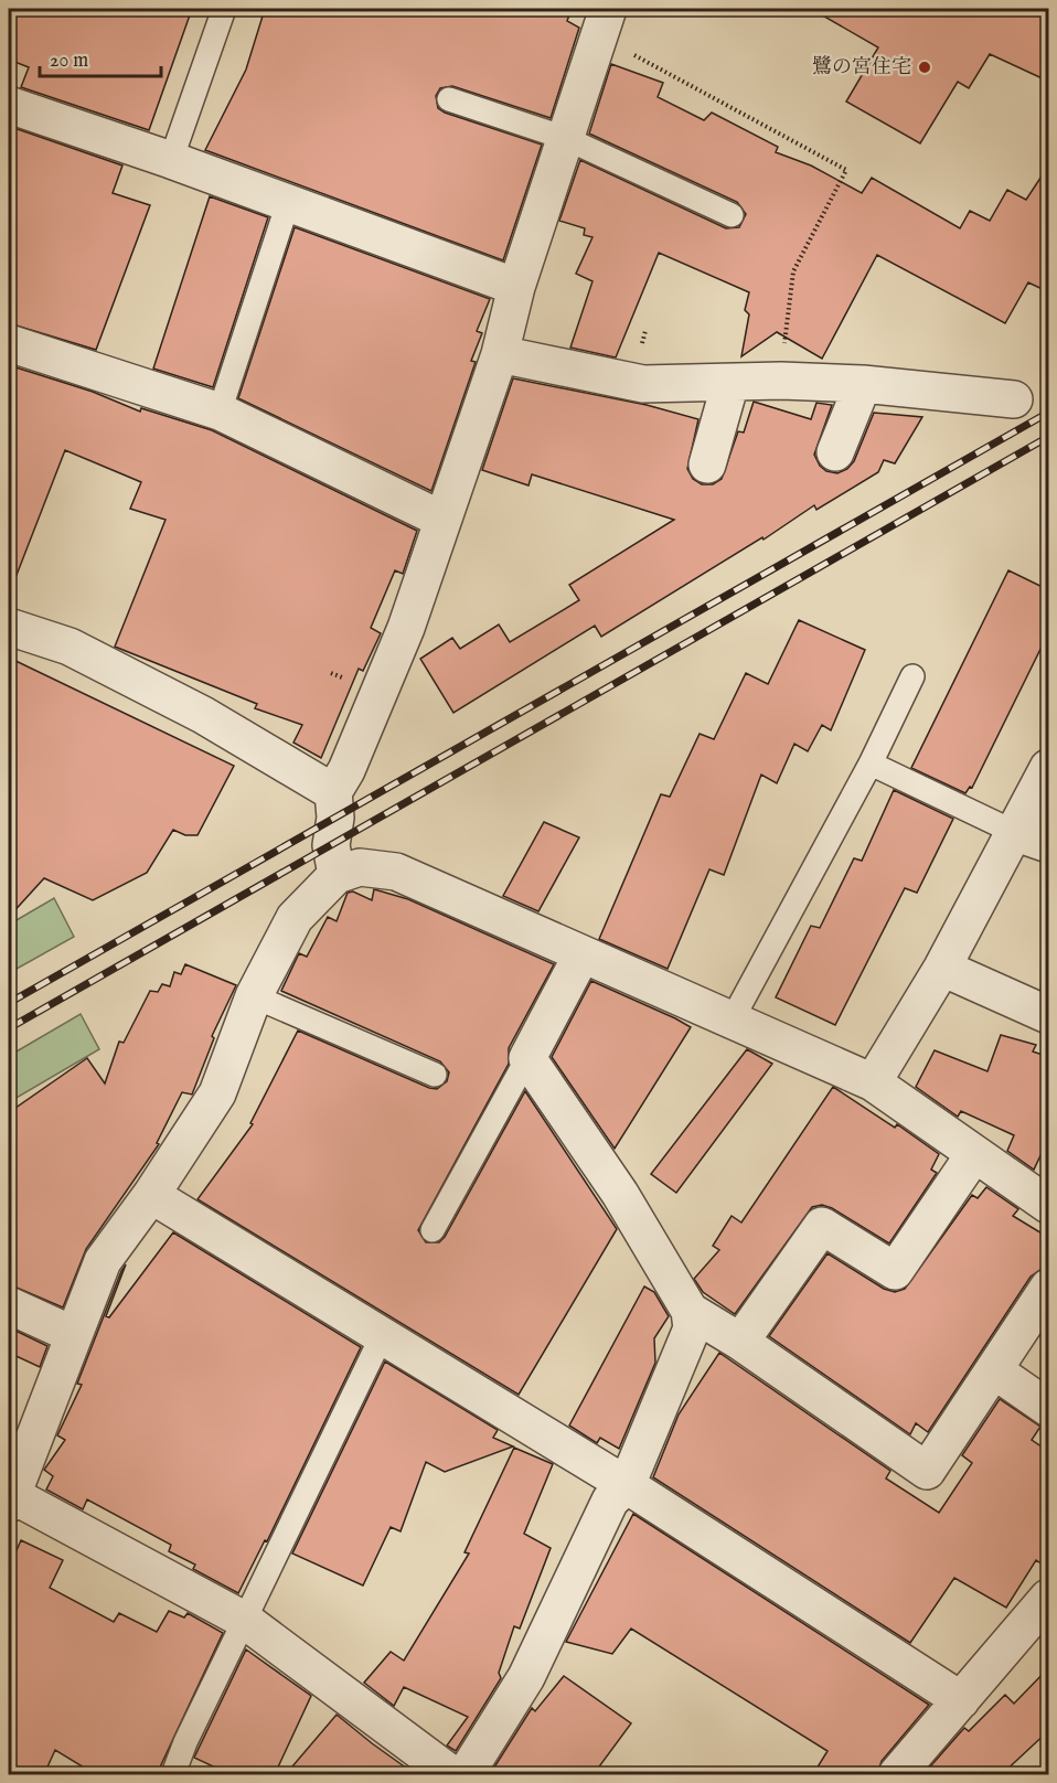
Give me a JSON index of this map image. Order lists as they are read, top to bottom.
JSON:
{
  "places": ["鷺の宮住宅"],
  "scale_bar": "20 m"
}
